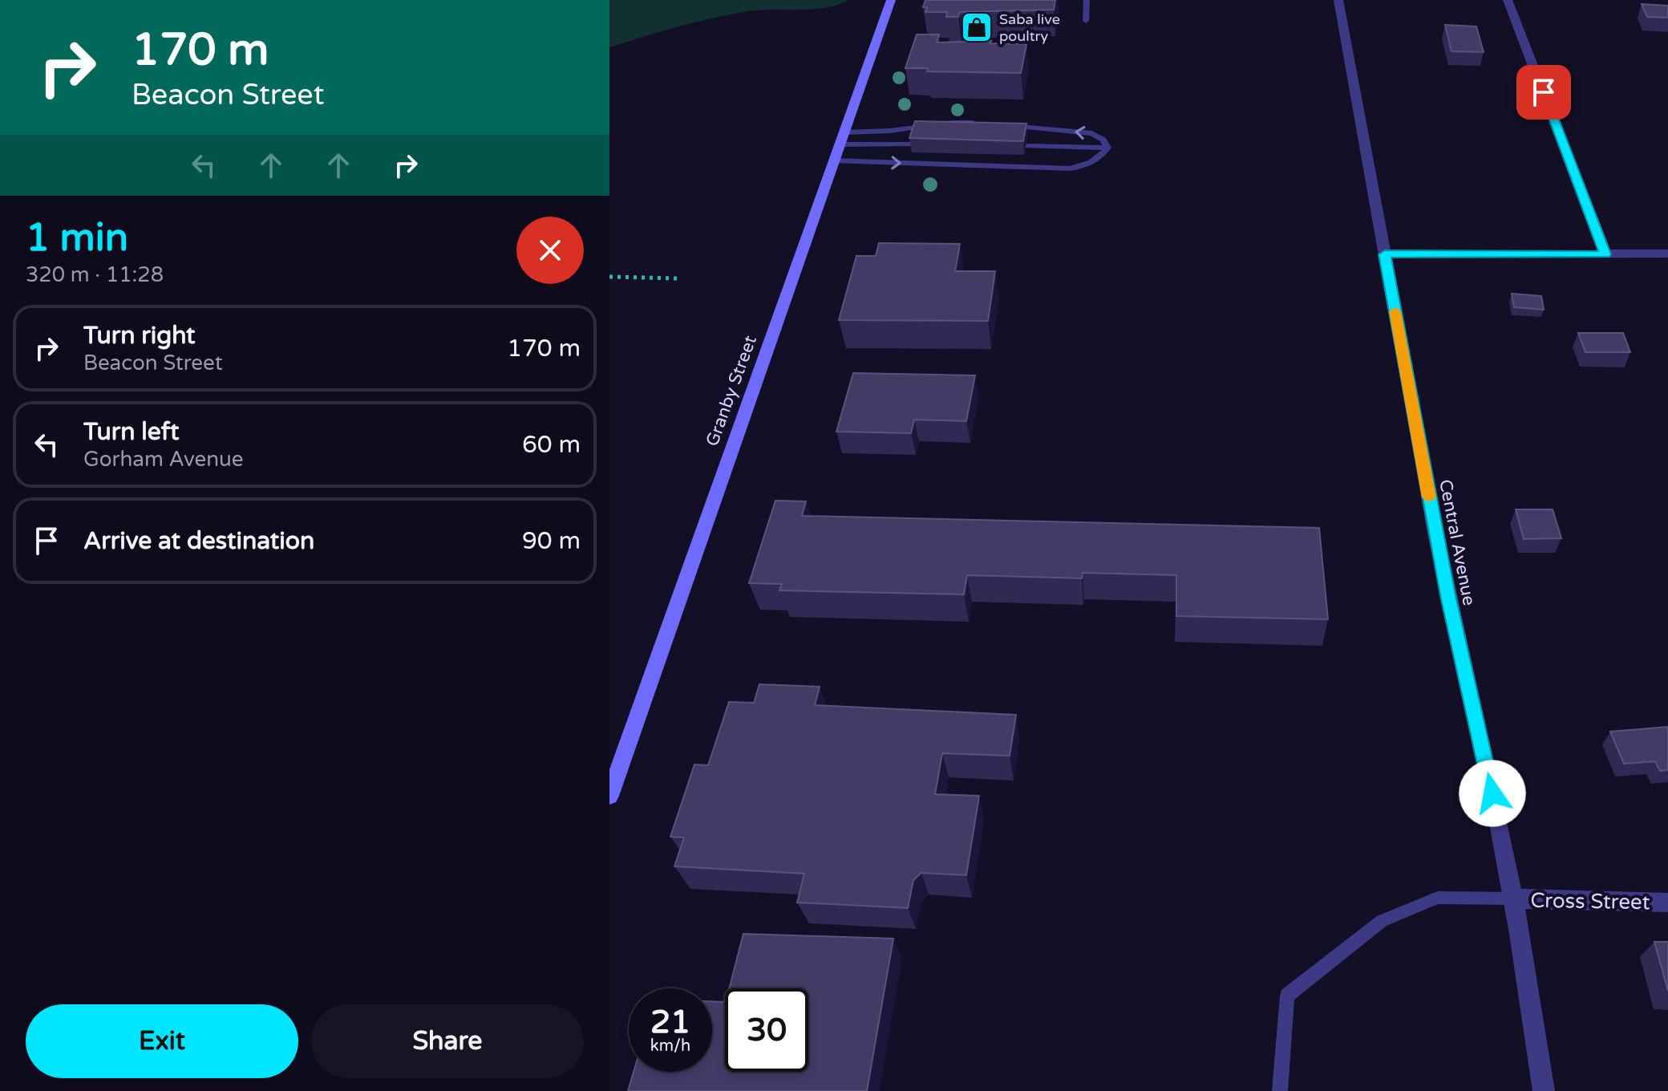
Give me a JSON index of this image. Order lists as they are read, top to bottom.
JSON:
{
  "streets": {
    "main road": ["Granby Street"],
    "street": ["Central Avenue", "Cross Street"]
  },
  "crossings": [
    ["Central Avenue", "Cross Street"]
  ],
  "places": {
    "shop": ["Saba live poultry"]
  },
  "page": {
    "turn": ["170 m", "Beacon Street"],
    "heading": ["1 min", "320 m · 11:28"],
    "list": [
      {
        "name": "Turn right",
        "note": "Beacon Street",
        "value": "170 m"
      },
      {
        "name": "Turn left",
        "note": "Gorham Avenue",
        "value": "60 m"
      },
      {
        "name": "Arrive at destination",
        "value": "90 m"
      }
    ],
    "speed": "21 km/h",
    "limit": "30",
    "buttons": ["Exit", "Share"]
  }
}
